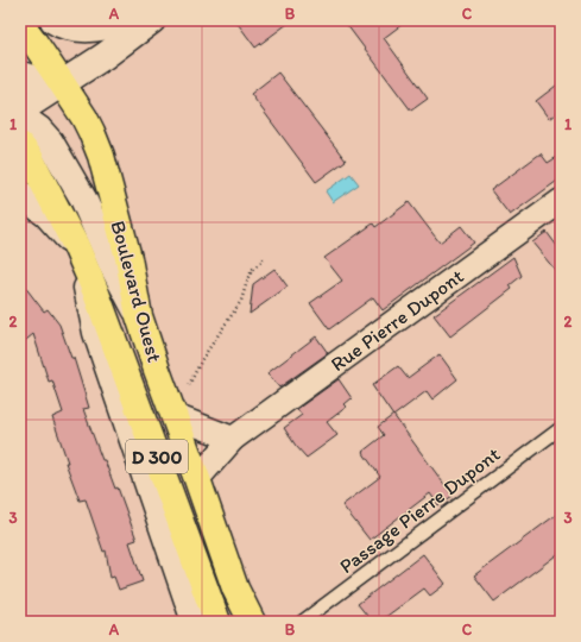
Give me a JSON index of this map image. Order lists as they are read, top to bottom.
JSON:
{
  "streets": {
    "main road": ["Boulevard Ouest", "D 300"],
    "street": ["Rue Pierre Dupont"],
    "lane": ["Passage Pierre Dupont"]
  },
  "crossings": [
    ["Boulevard Ouest", "Rue Pierre Dupont"]
  ],
  "grid": {
    "columns": ["A", "B", "C"],
    "rows": ["1", "2", "3"]
  }
}
